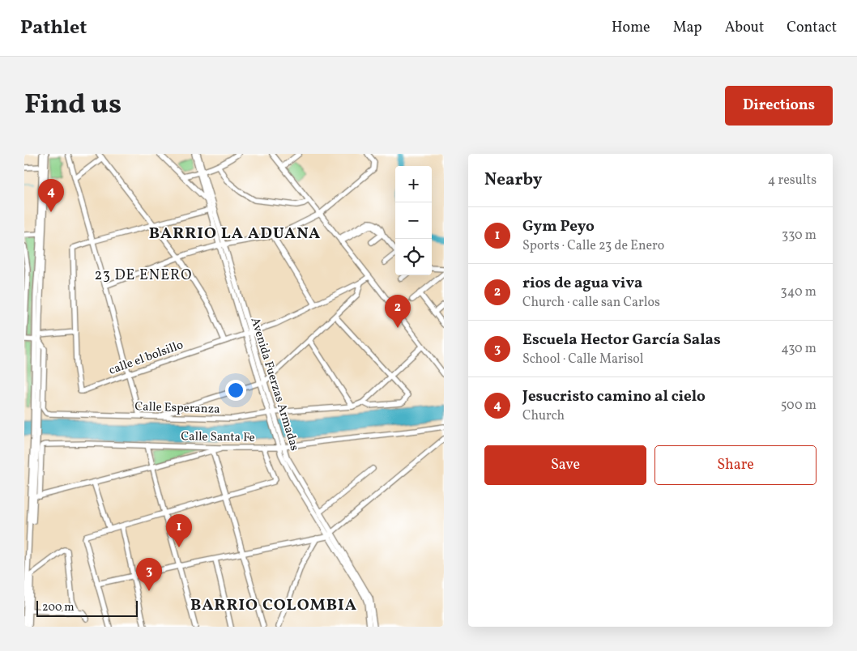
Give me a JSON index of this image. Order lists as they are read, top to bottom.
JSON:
{
  "streets": {
    "street": [
      "calle el bolsillo",
      "Avenida Fuerzas Armadas",
      "Calle Esperanza",
      "Calle Santa Fe"
    ]
  },
  "crossings": [
    ["calle el bolsillo", "Avenida Fuerzas Armadas"],
    ["Avenida Fuerzas Armadas", "Calle Esperanza"],
    ["Avenida Fuerzas Armadas", "Calle Santa Fe"]
  ],
  "districts": ["BARRIO LA ADUANA", "23 DE ENERO", "BARRIO COLOMBIA"],
  "scale_bar": "200 m",
  "page": {
    "header": "Pathlet",
    "nav": [
      "Home",
      "Map",
      "About",
      "Contact"
    ],
    "title": "Find us",
    "buttons": [
      "Directions",
      ["Save", "Share"]
    ],
    "heading": ["Nearby", "4 results"],
    "map_buttons": ["+", "−"],
    "pins": [
      "4",
      "2",
      "1",
      "3"
    ],
    "list": [
      {
        "mark": "1",
        "name": "Gym Peyo",
        "note": "Sports · Calle 23 de Enero",
        "value": "330 m"
      },
      {
        "mark": "2",
        "name": "rios de agua viva",
        "note": "Church · calle san Carlos",
        "value": "340 m"
      },
      {
        "mark": "3",
        "name": "Escuela Hector García Salas",
        "note": "School · Calle Marisol",
        "value": "430 m"
      },
      {
        "mark": "4",
        "name": "Jesucristo camino al cielo",
        "note": "Church",
        "value": "500 m"
      }
    ],
    "scale": "200 m"
  }
}
